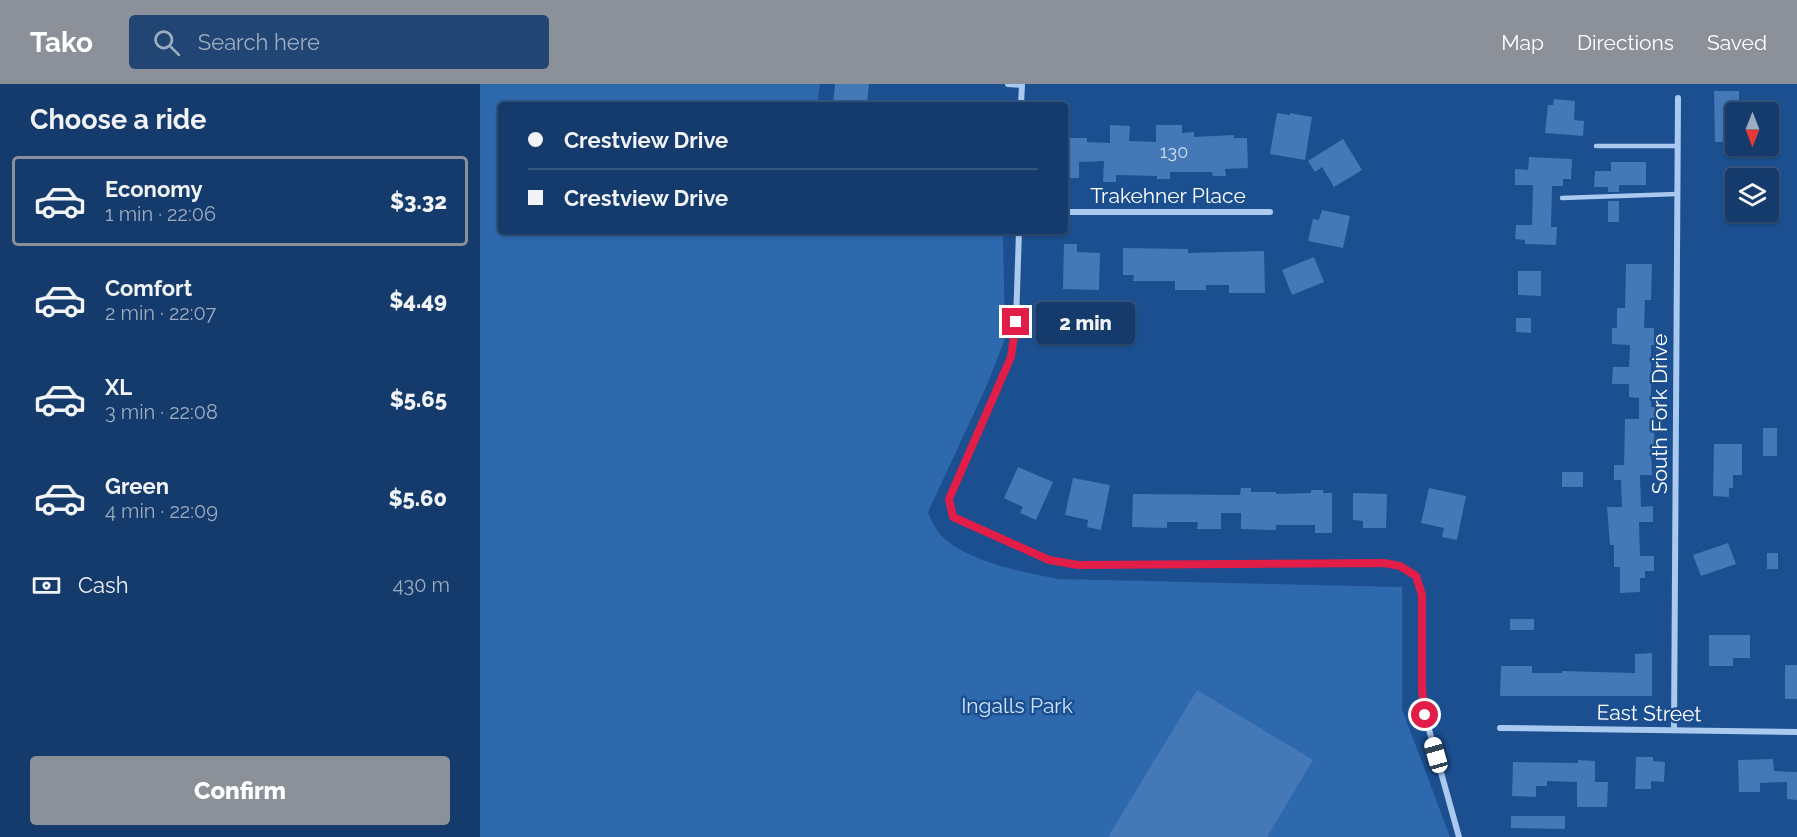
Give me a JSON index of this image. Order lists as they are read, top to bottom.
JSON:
{
  "streets": {
    "street": ["Trakehner Place", "South Fork Drive", "East Street"]
  },
  "crossings": [
    ["South Fork Drive", "East Street"]
  ],
  "parks": ["Ingalls Park"],
  "house_numbers": ["130"],
  "north": "bottom",
  "page": {
    "header": "Tako",
    "search": "Search here",
    "nav": ["Map", "Directions", "Saved"],
    "heading": "Choose a ride",
    "banner": ["Crestview Drive", "Crestview Drive"],
    "list": [
      {
        "name": "Economy",
        "note": "1 min · 22:06",
        "value": "$3.32"
      },
      {
        "name": "Comfort",
        "note": "2 min · 22:07",
        "value": "$4.49"
      },
      {
        "name": "XL",
        "note": "3 min · 22:08",
        "value": "$5.65"
      },
      {
        "name": "Green",
        "note": "4 min · 22:09",
        "value": "$5.60"
      }
    ],
    "bubble": "2 min",
    "pay": ["Cash", "430 m"],
    "buttons": "Confirm"
  }
}
